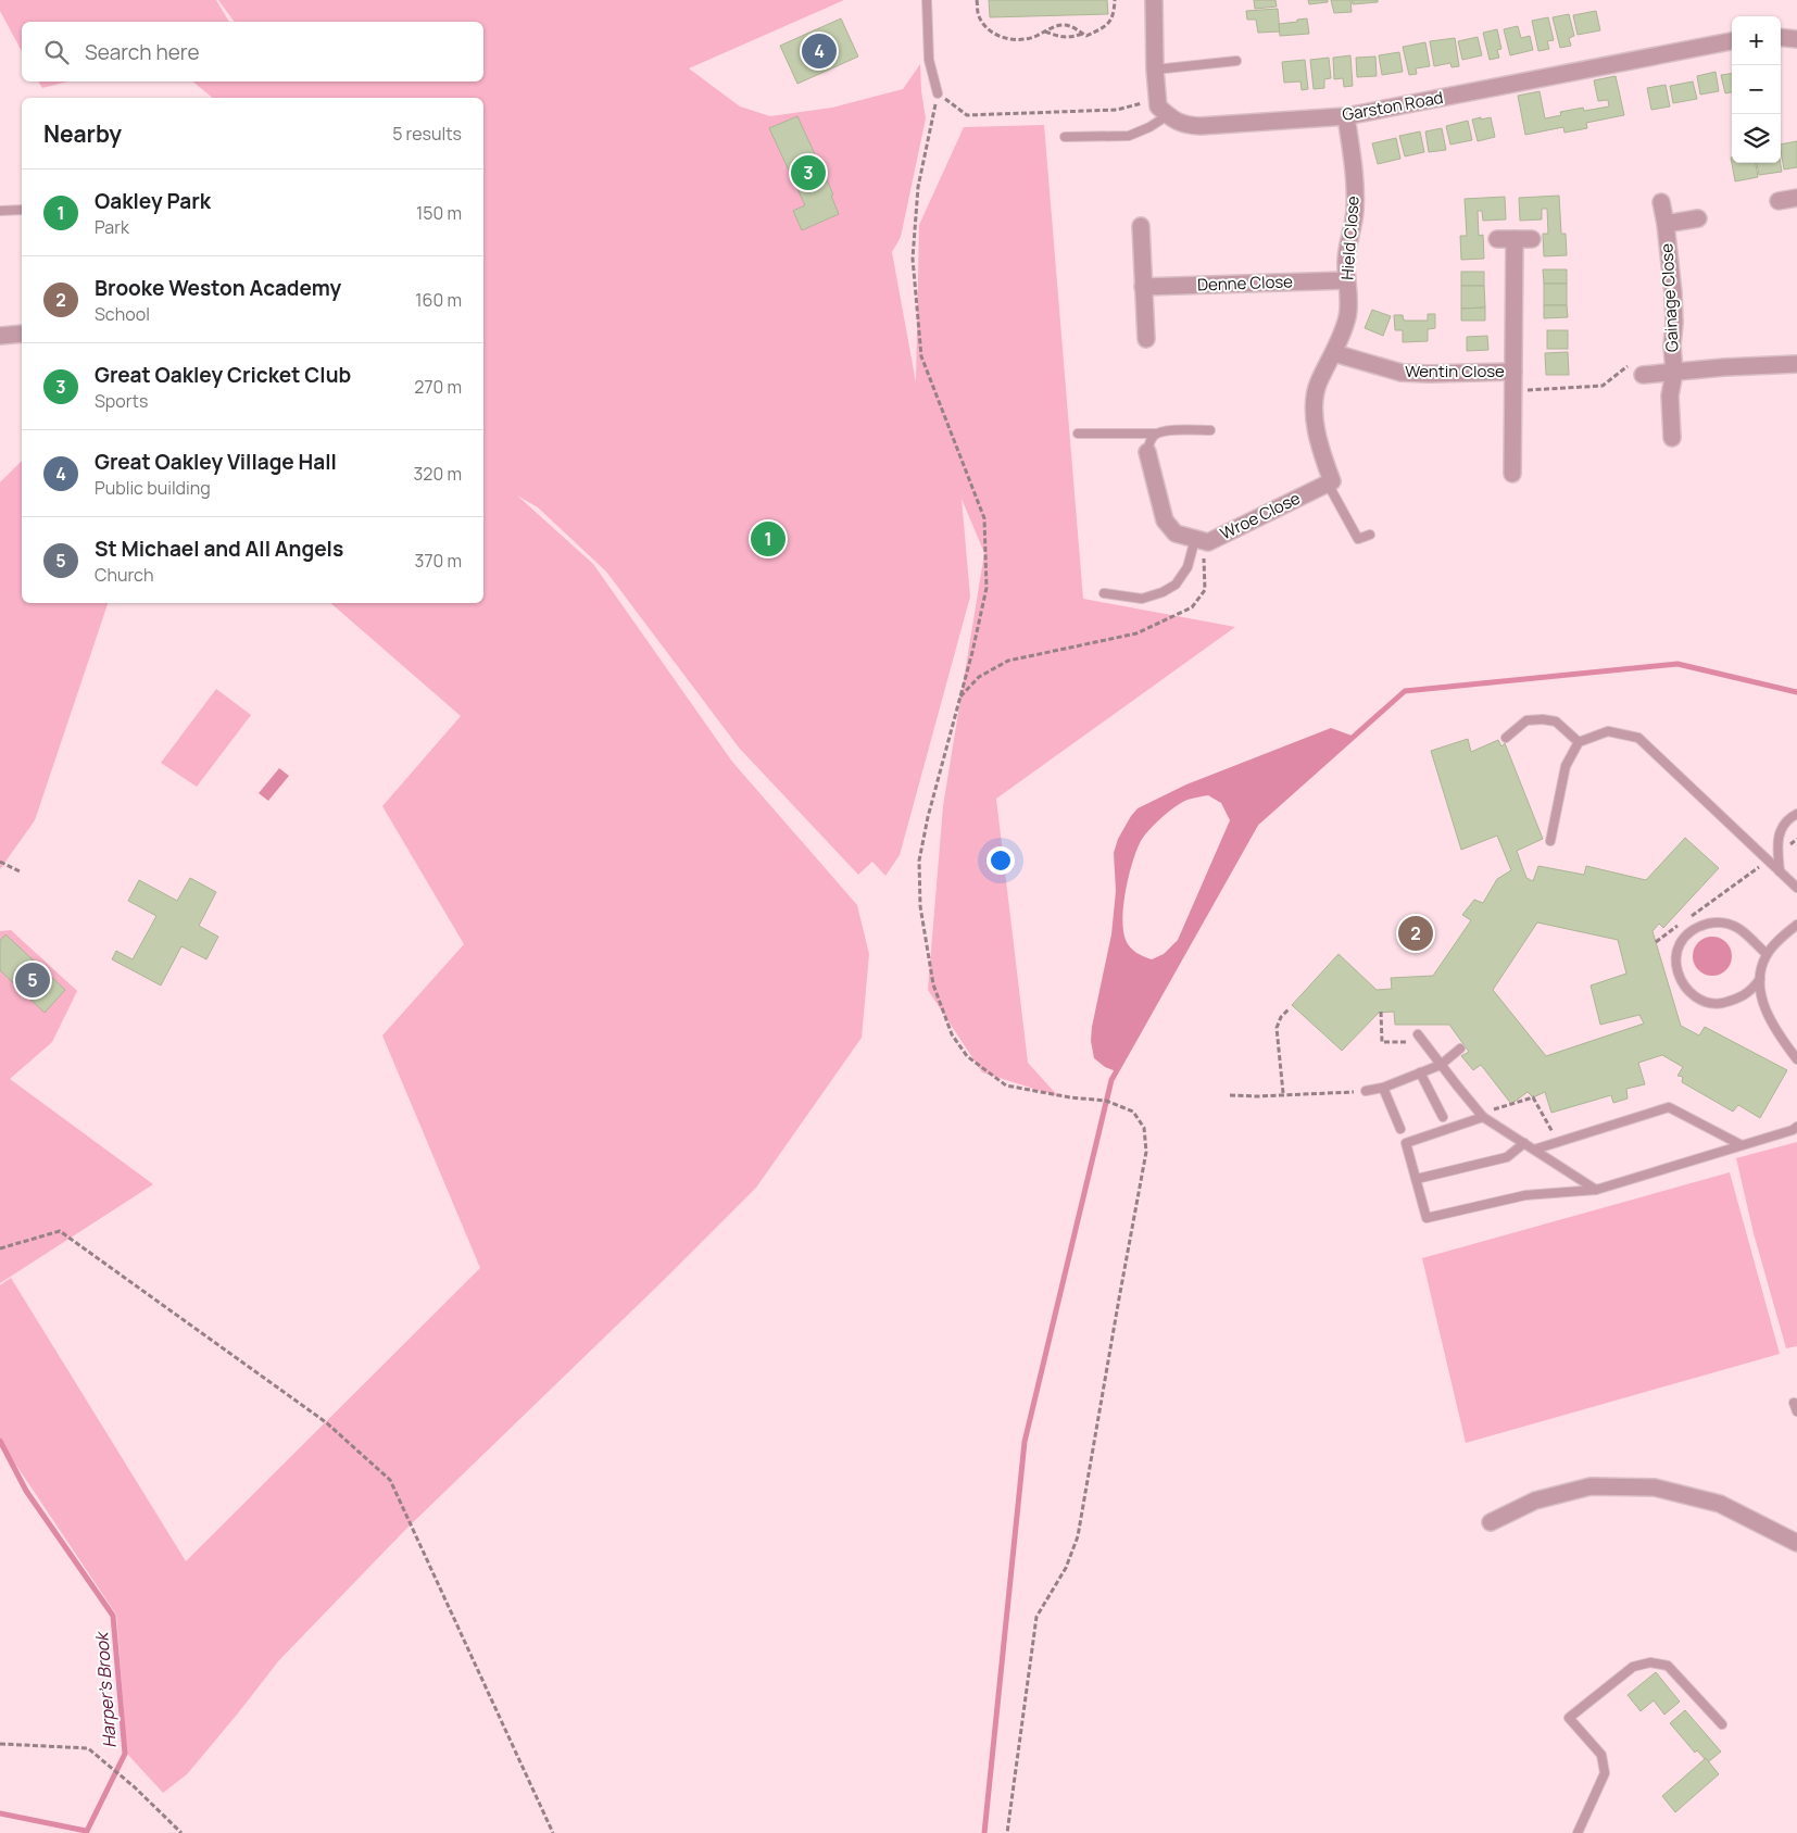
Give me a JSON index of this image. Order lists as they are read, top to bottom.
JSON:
{
  "streets": {
    "street": [
      "Garston Road",
      "Hield Close",
      "Denne Close",
      "Gainage Close",
      "Wentin Close",
      "Wroe Close"
    ]
  },
  "crossings": [
    ["Garston Road", "Hield Close"],
    ["Hield Close", "Denne Close"],
    ["Hield Close", "Wentin Close"],
    ["Hield Close", "Wroe Close"]
  ],
  "water": ["Harper's Brook"],
  "page": {
    "map_buttons": ["+", "−"],
    "search": "Search here",
    "pins": [
      "4",
      "3",
      "1",
      "2",
      "5"
    ],
    "heading": ["Nearby", "5 results"],
    "list": [
      {
        "mark": "1",
        "name": "Oakley Park",
        "note": "Park",
        "value": "150 m"
      },
      {
        "mark": "2",
        "name": "Brooke Weston Academy",
        "note": "School",
        "value": "160 m"
      },
      {
        "mark": "3",
        "name": "Great Oakley Cricket Club",
        "note": "Sports",
        "value": "270 m"
      },
      {
        "mark": "4",
        "name": "Great Oakley Village Hall",
        "note": "Public building",
        "value": "320 m"
      },
      {
        "mark": "5",
        "name": "St Michael and All Angels",
        "note": "Church",
        "value": "370 m"
      }
    ]
  }
}
